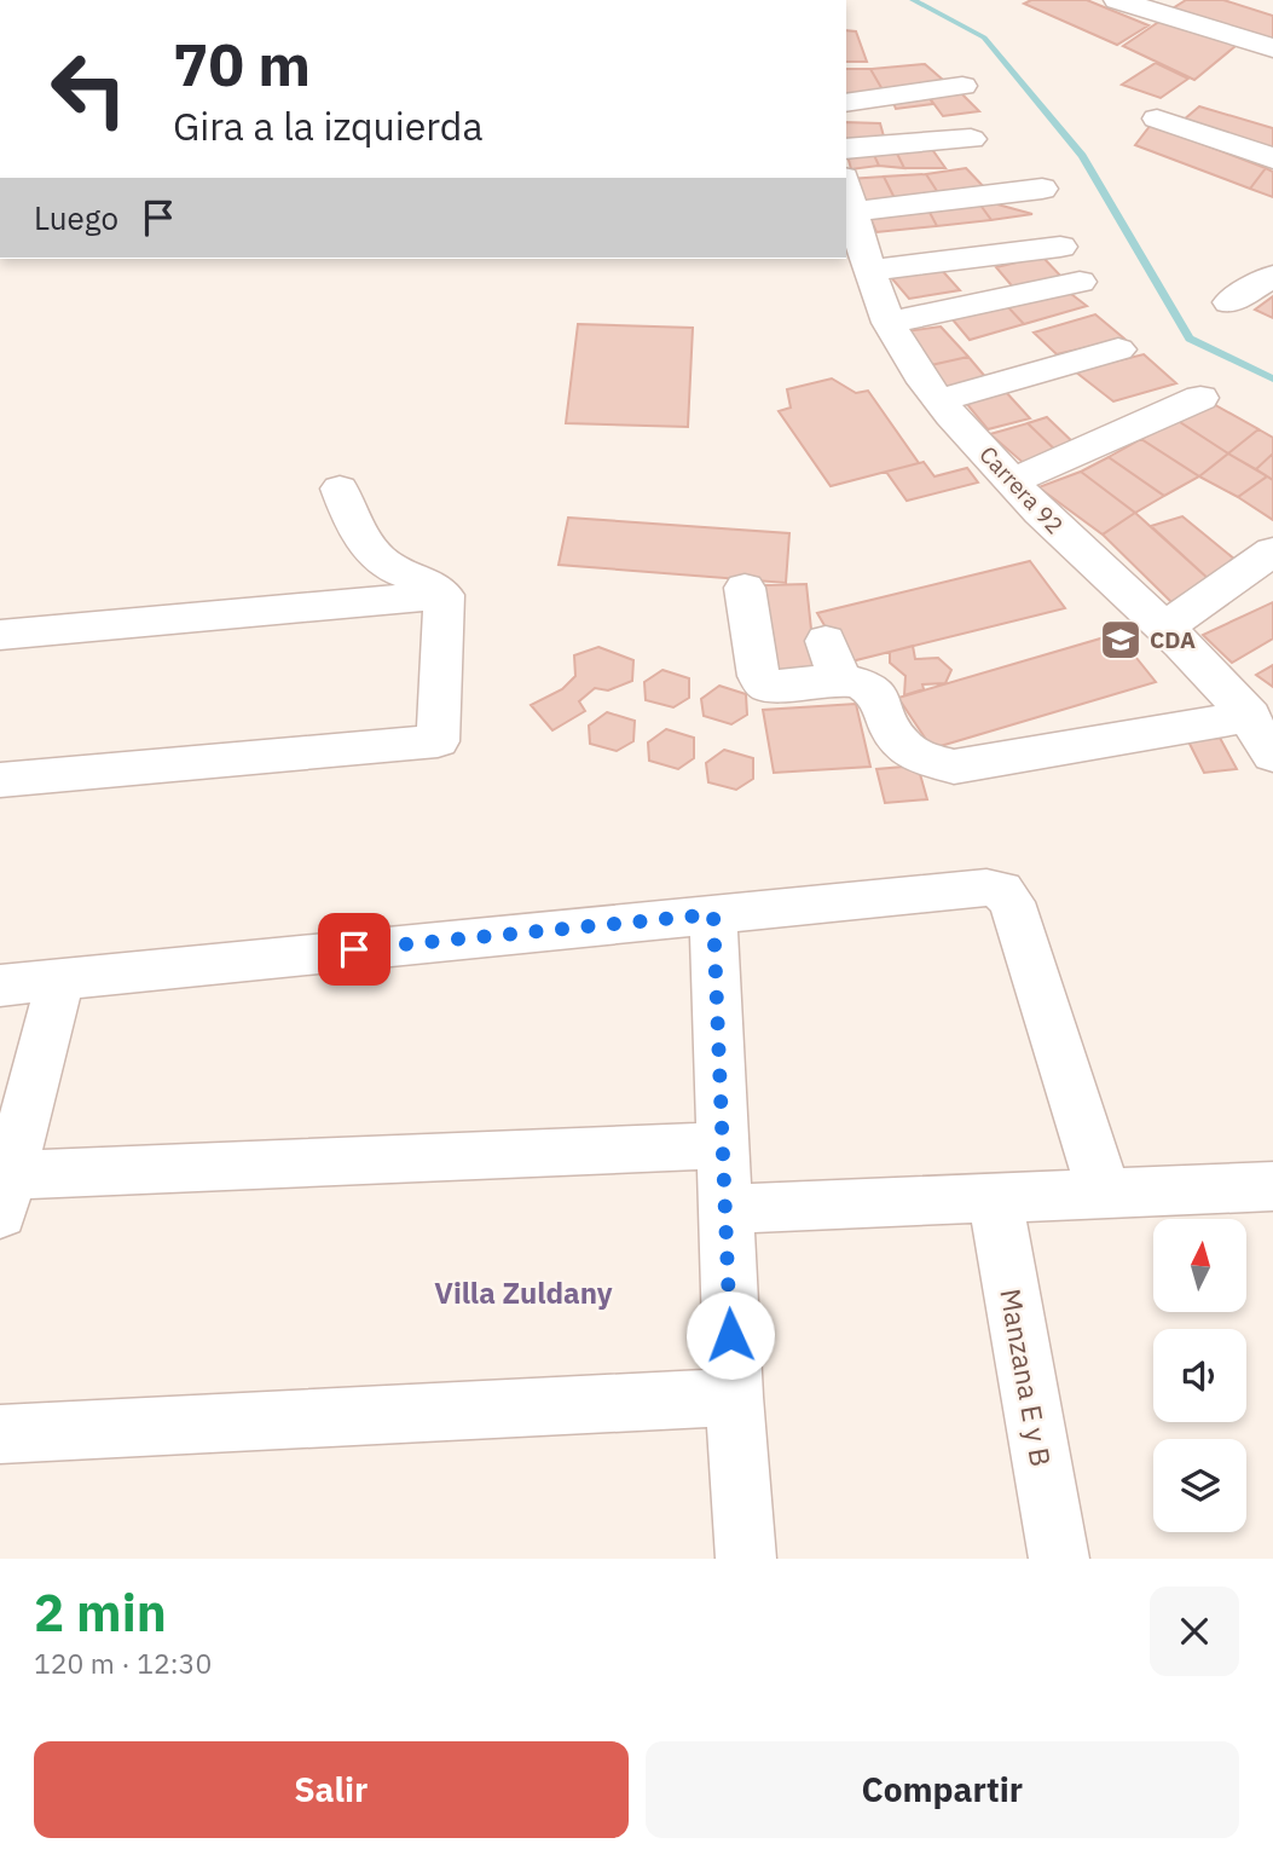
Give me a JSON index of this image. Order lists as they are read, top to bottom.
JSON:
{
  "streets": {
    "street": ["Carrera 92", "Manzana E y B"]
  },
  "districts": ["Villa Zuldany"],
  "places": {
    "school or university": ["CDA"]
  },
  "north": "top",
  "page": {
    "turn": ["70 m", "Gira a la izquierda"],
    "then": "Luego",
    "heading": ["2 min", "120 m · 12:30"],
    "buttons": ["Salir", "Compartir"]
  }
}
